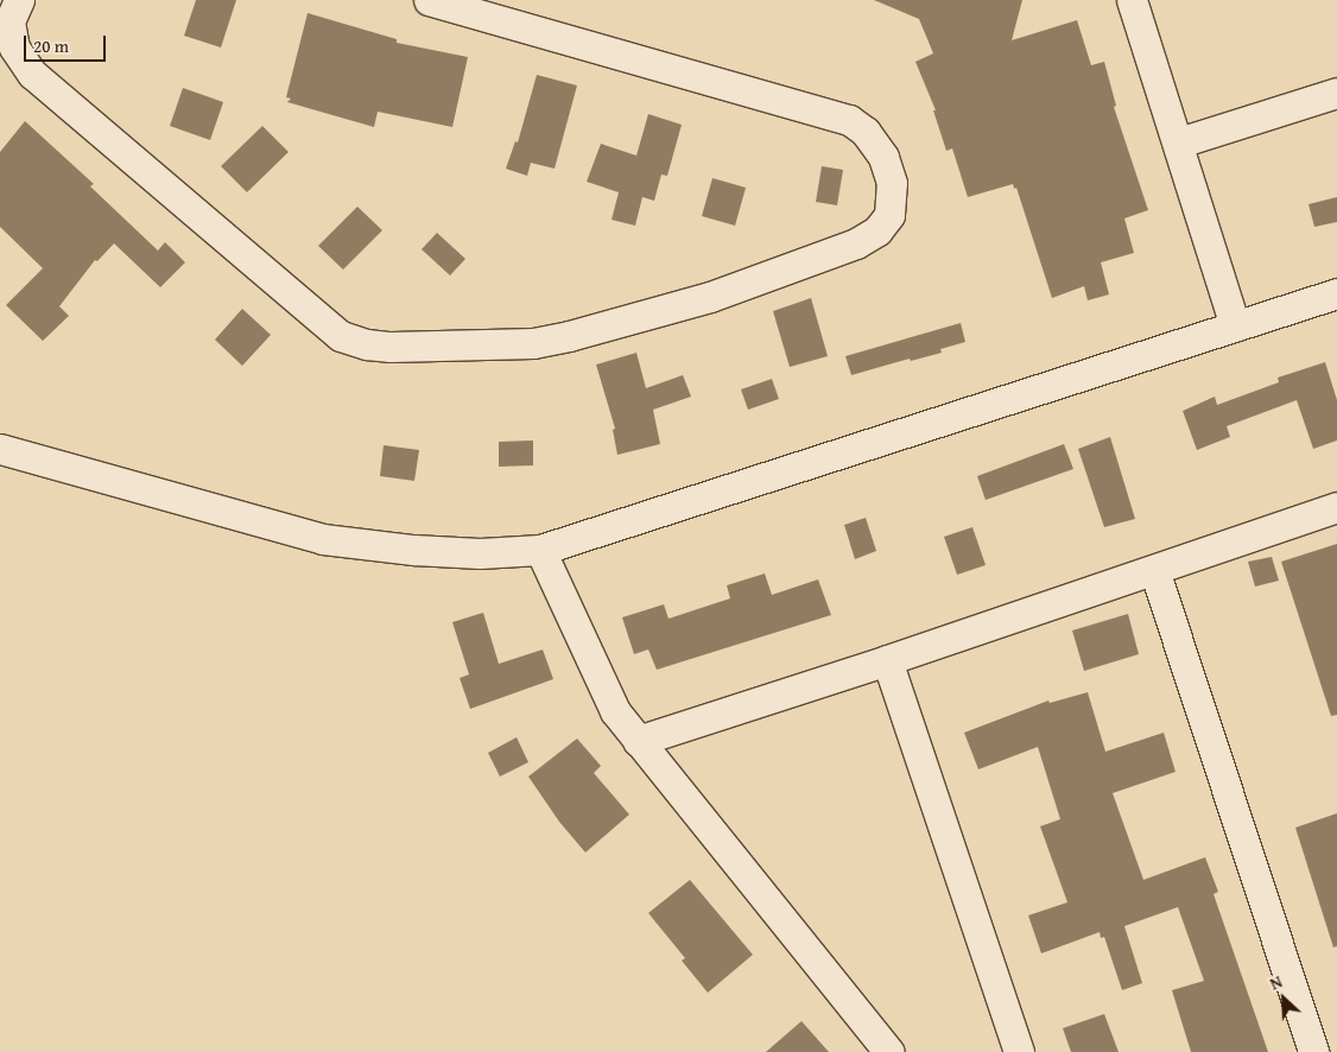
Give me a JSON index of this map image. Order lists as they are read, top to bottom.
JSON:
{
  "scale_bar": "20 m",
  "north": "top left"
}
